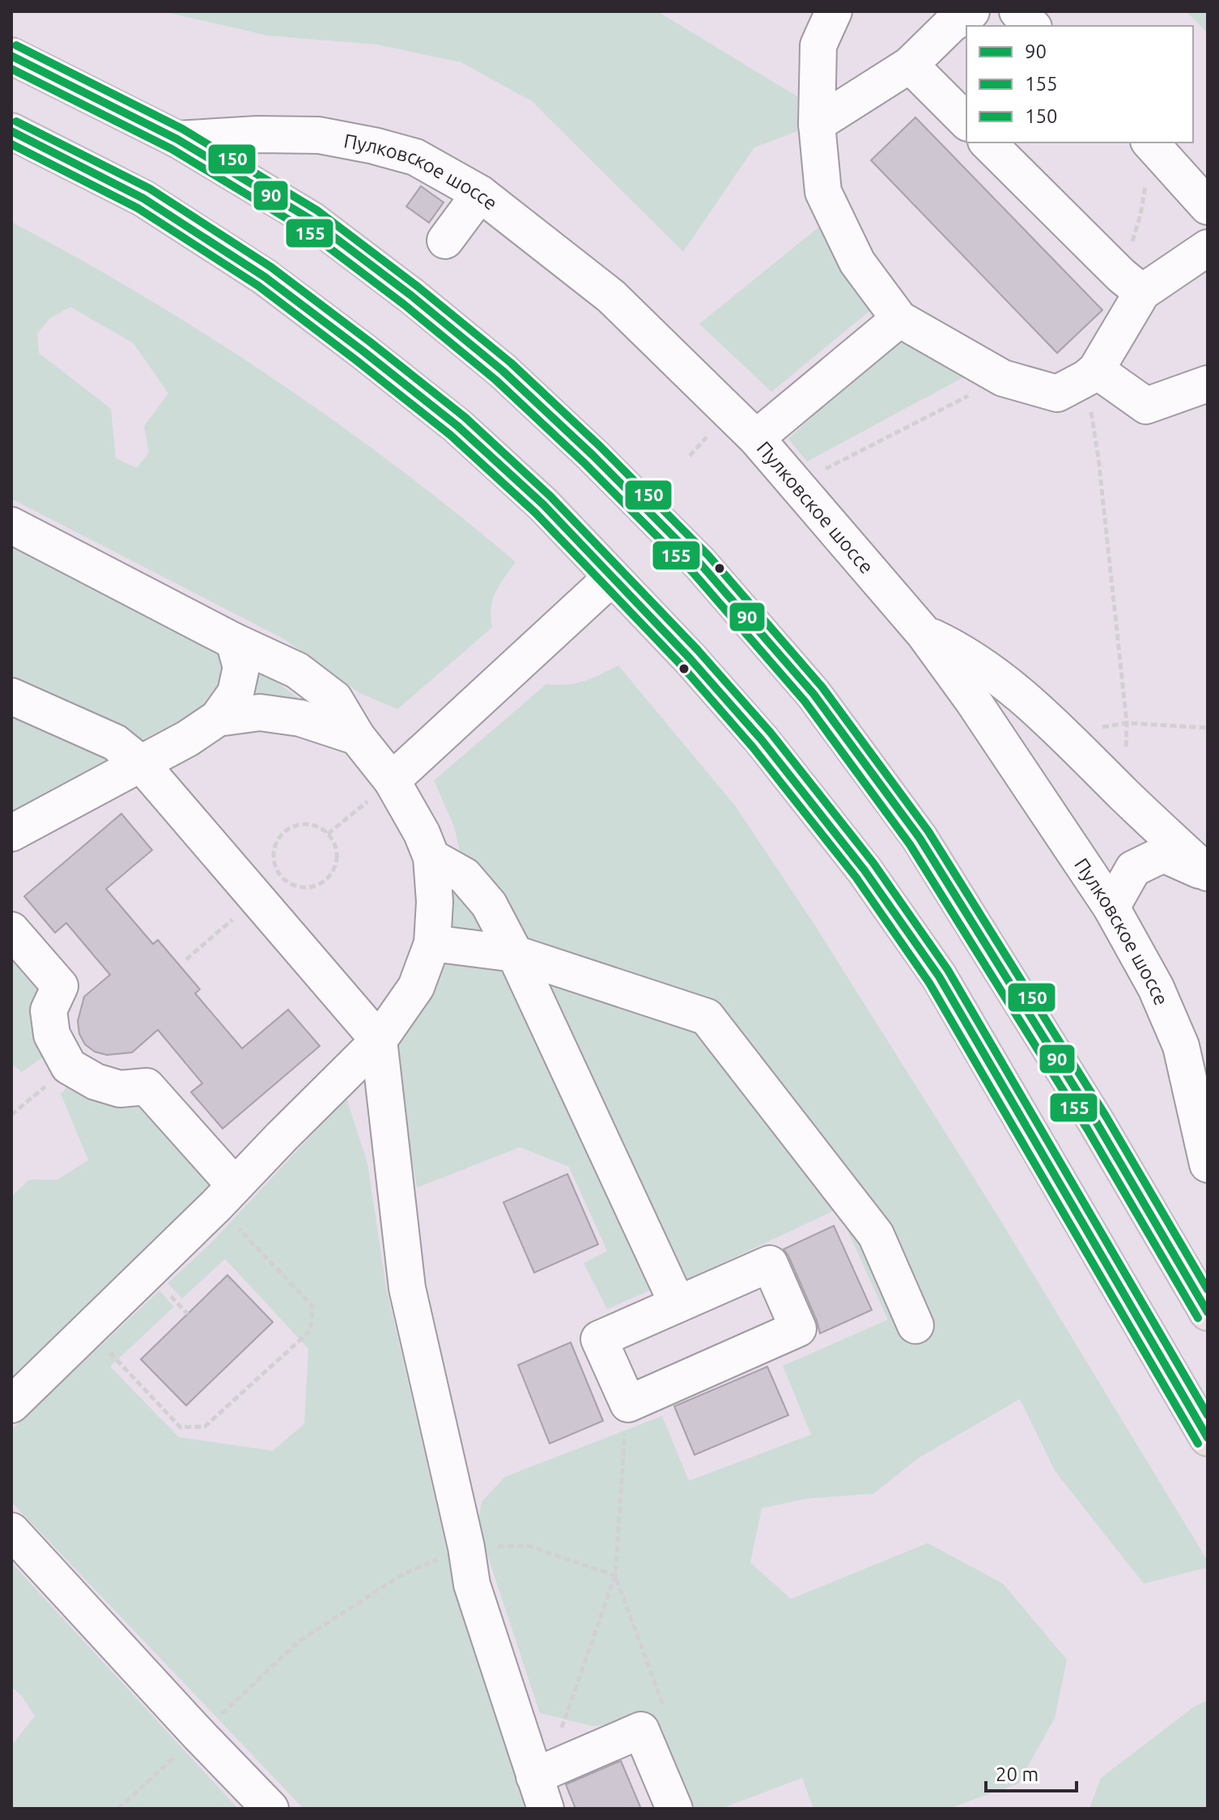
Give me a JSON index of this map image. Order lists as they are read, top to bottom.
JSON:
{
  "streets": {
    "street": ["Пулковское шоссе"]
  },
  "lines": ["transit line 150", "transit line 90", "transit line 155"],
  "legend": ["90", "155", "150"],
  "scale_bar": "20 m"
}
